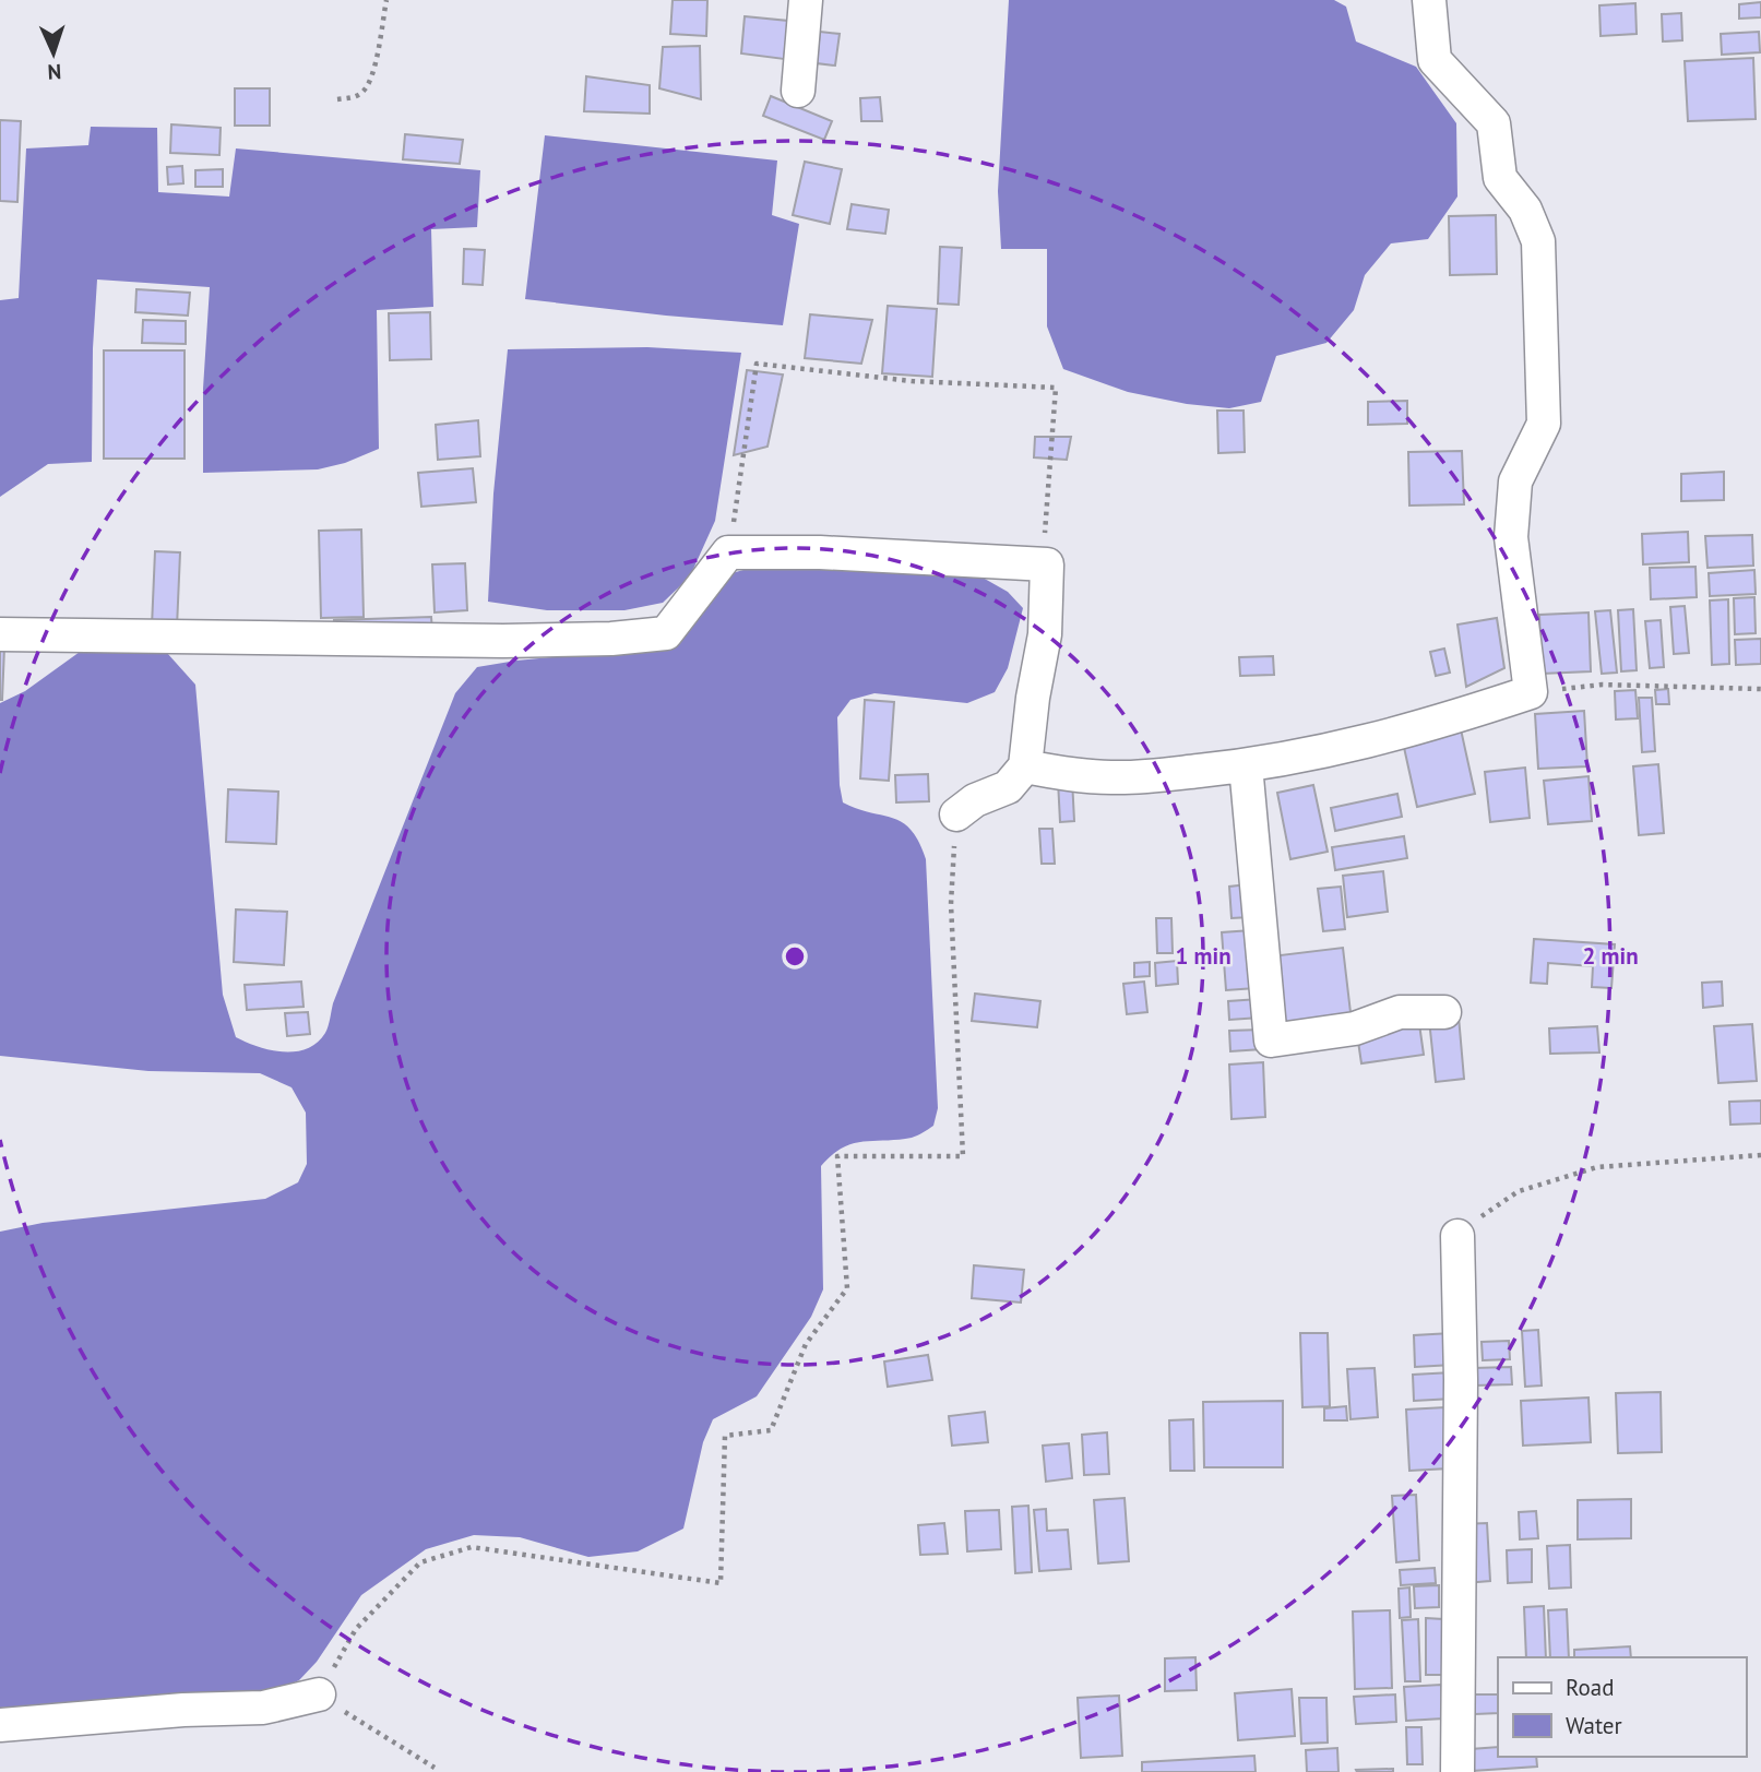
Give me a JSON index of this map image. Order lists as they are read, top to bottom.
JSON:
{
  "legend": ["Road", "Water"],
  "north": "bottom",
  "rings": ["1 min", "2 min"]
}
